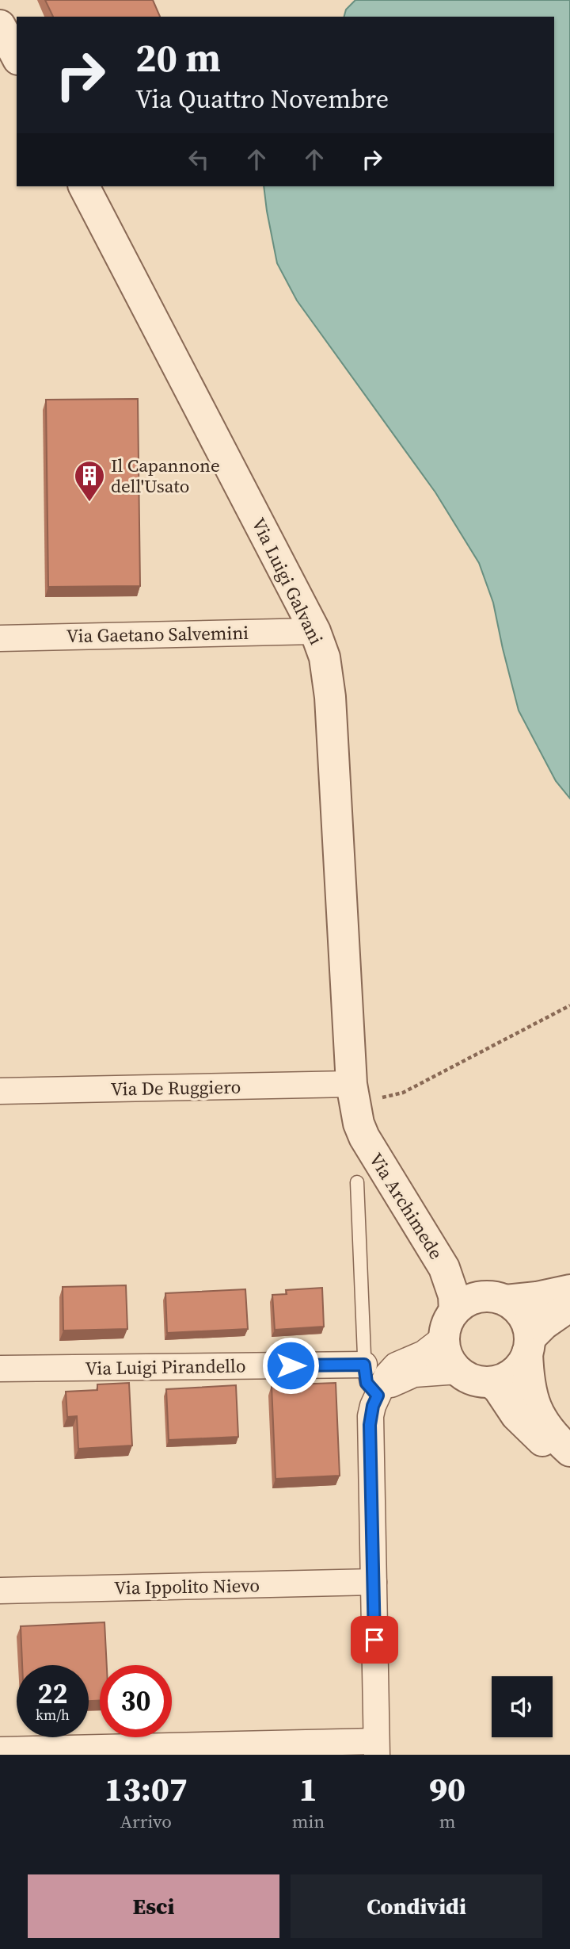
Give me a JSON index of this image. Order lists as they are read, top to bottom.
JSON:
{
  "streets": {
    "street": [
      "Via Luigi Galvani",
      "Via Gaetano Salvemini",
      "Via De Ruggiero",
      "Via Archimede",
      "Via Luigi Pirandello",
      "Via Ippolito Nievo"
    ]
  },
  "crossings": [
    ["Via Luigi Galvani", "Via Gaetano Salvemini"],
    ["Via Luigi Galvani", "Via De Ruggiero"],
    ["Via Luigi Galvani", "Via Archimede"],
    ["Via De Ruggiero", "Via Archimede"]
  ],
  "places": {
    "building": ["Il Capannone dell'Usato"]
  },
  "page": {
    "turn": ["20 m", "Via Quattro Novembre"],
    "speed": "22 km/h",
    "limit": "30",
    "eta": [
      "13:07",
      "Arrivo",
      "1",
      "min",
      "90",
      "m"
    ],
    "buttons": ["Esci", "Condividi"]
  }
}
